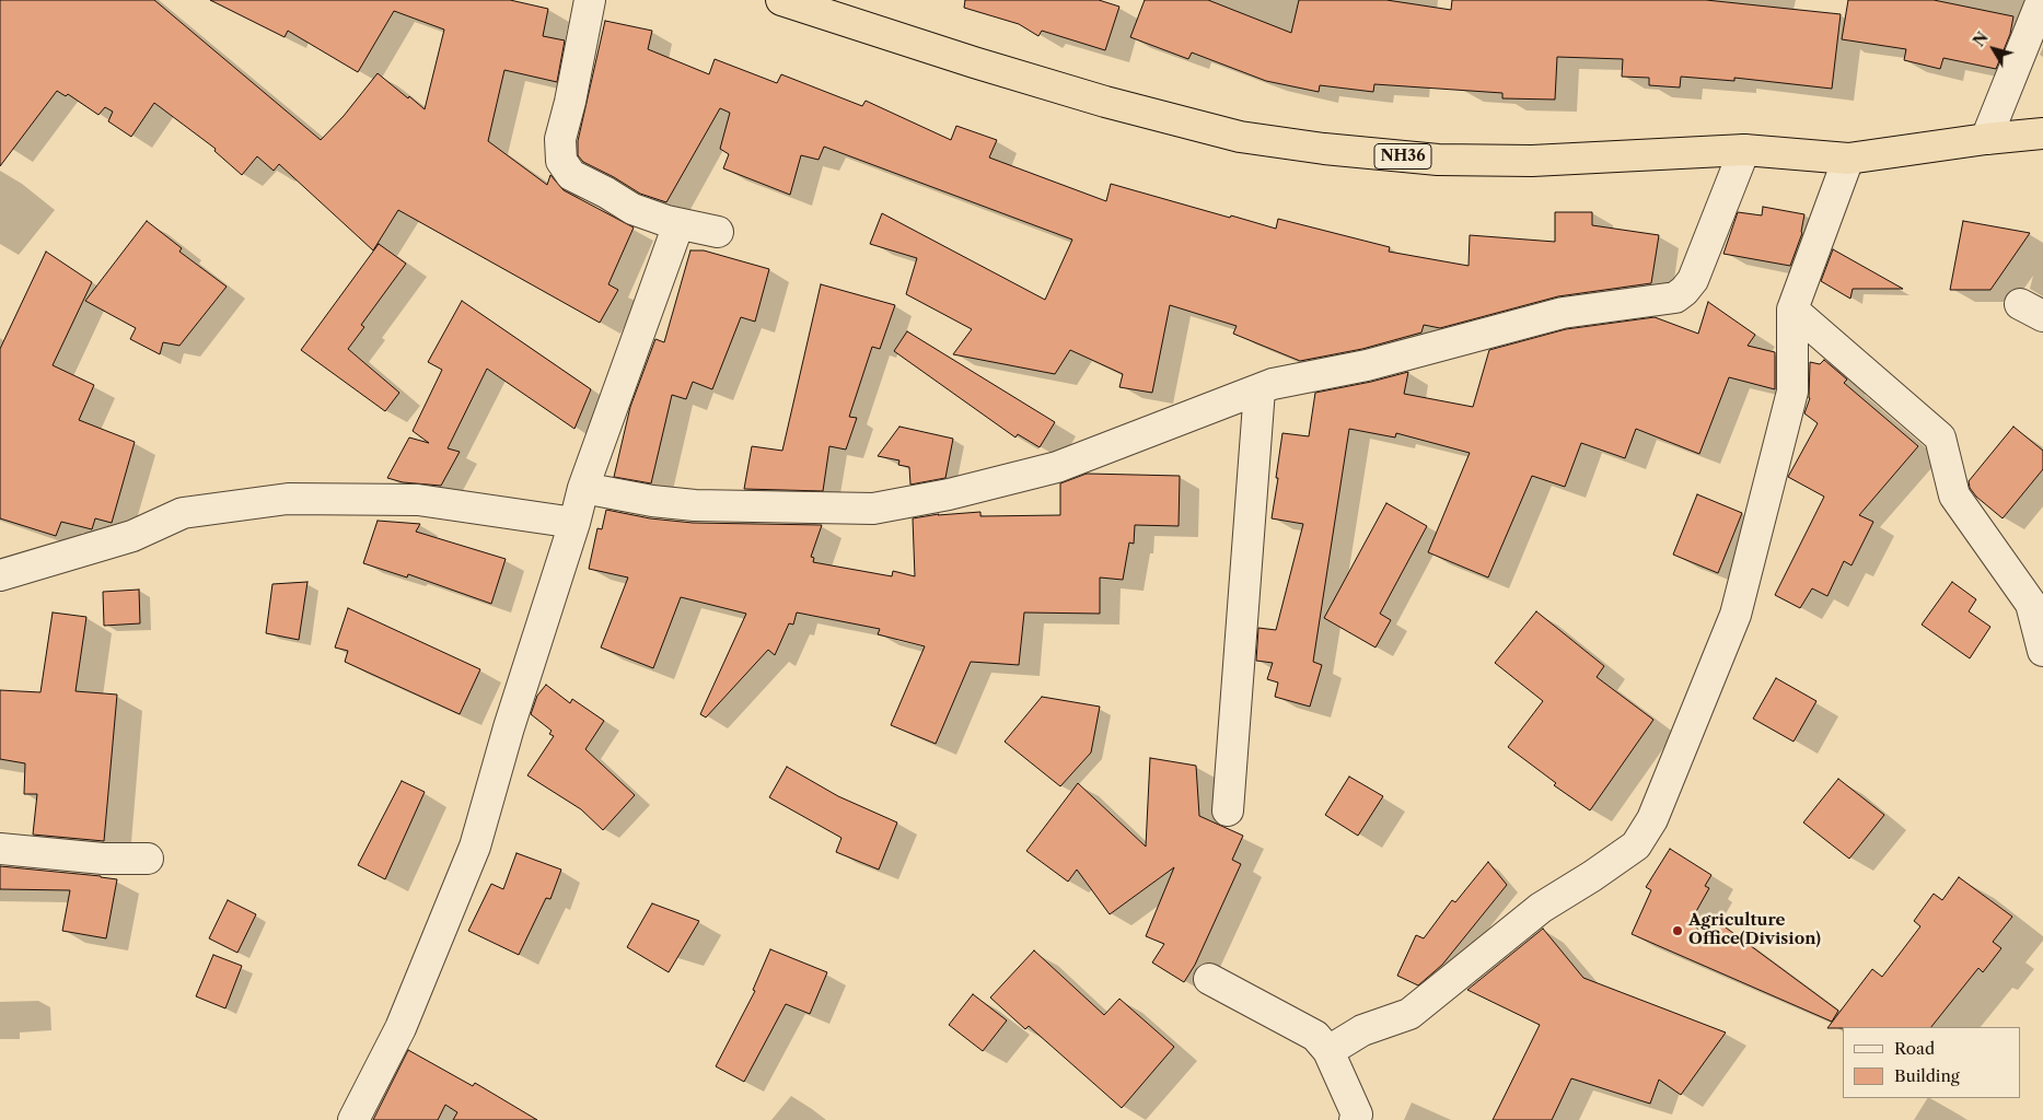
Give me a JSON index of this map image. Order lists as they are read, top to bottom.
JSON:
{
  "streets": {
    "highway": ["NH36"]
  },
  "places": ["Agriculture Office(Division)"],
  "legend": ["Road", "Building"],
  "north": "top left"
}
